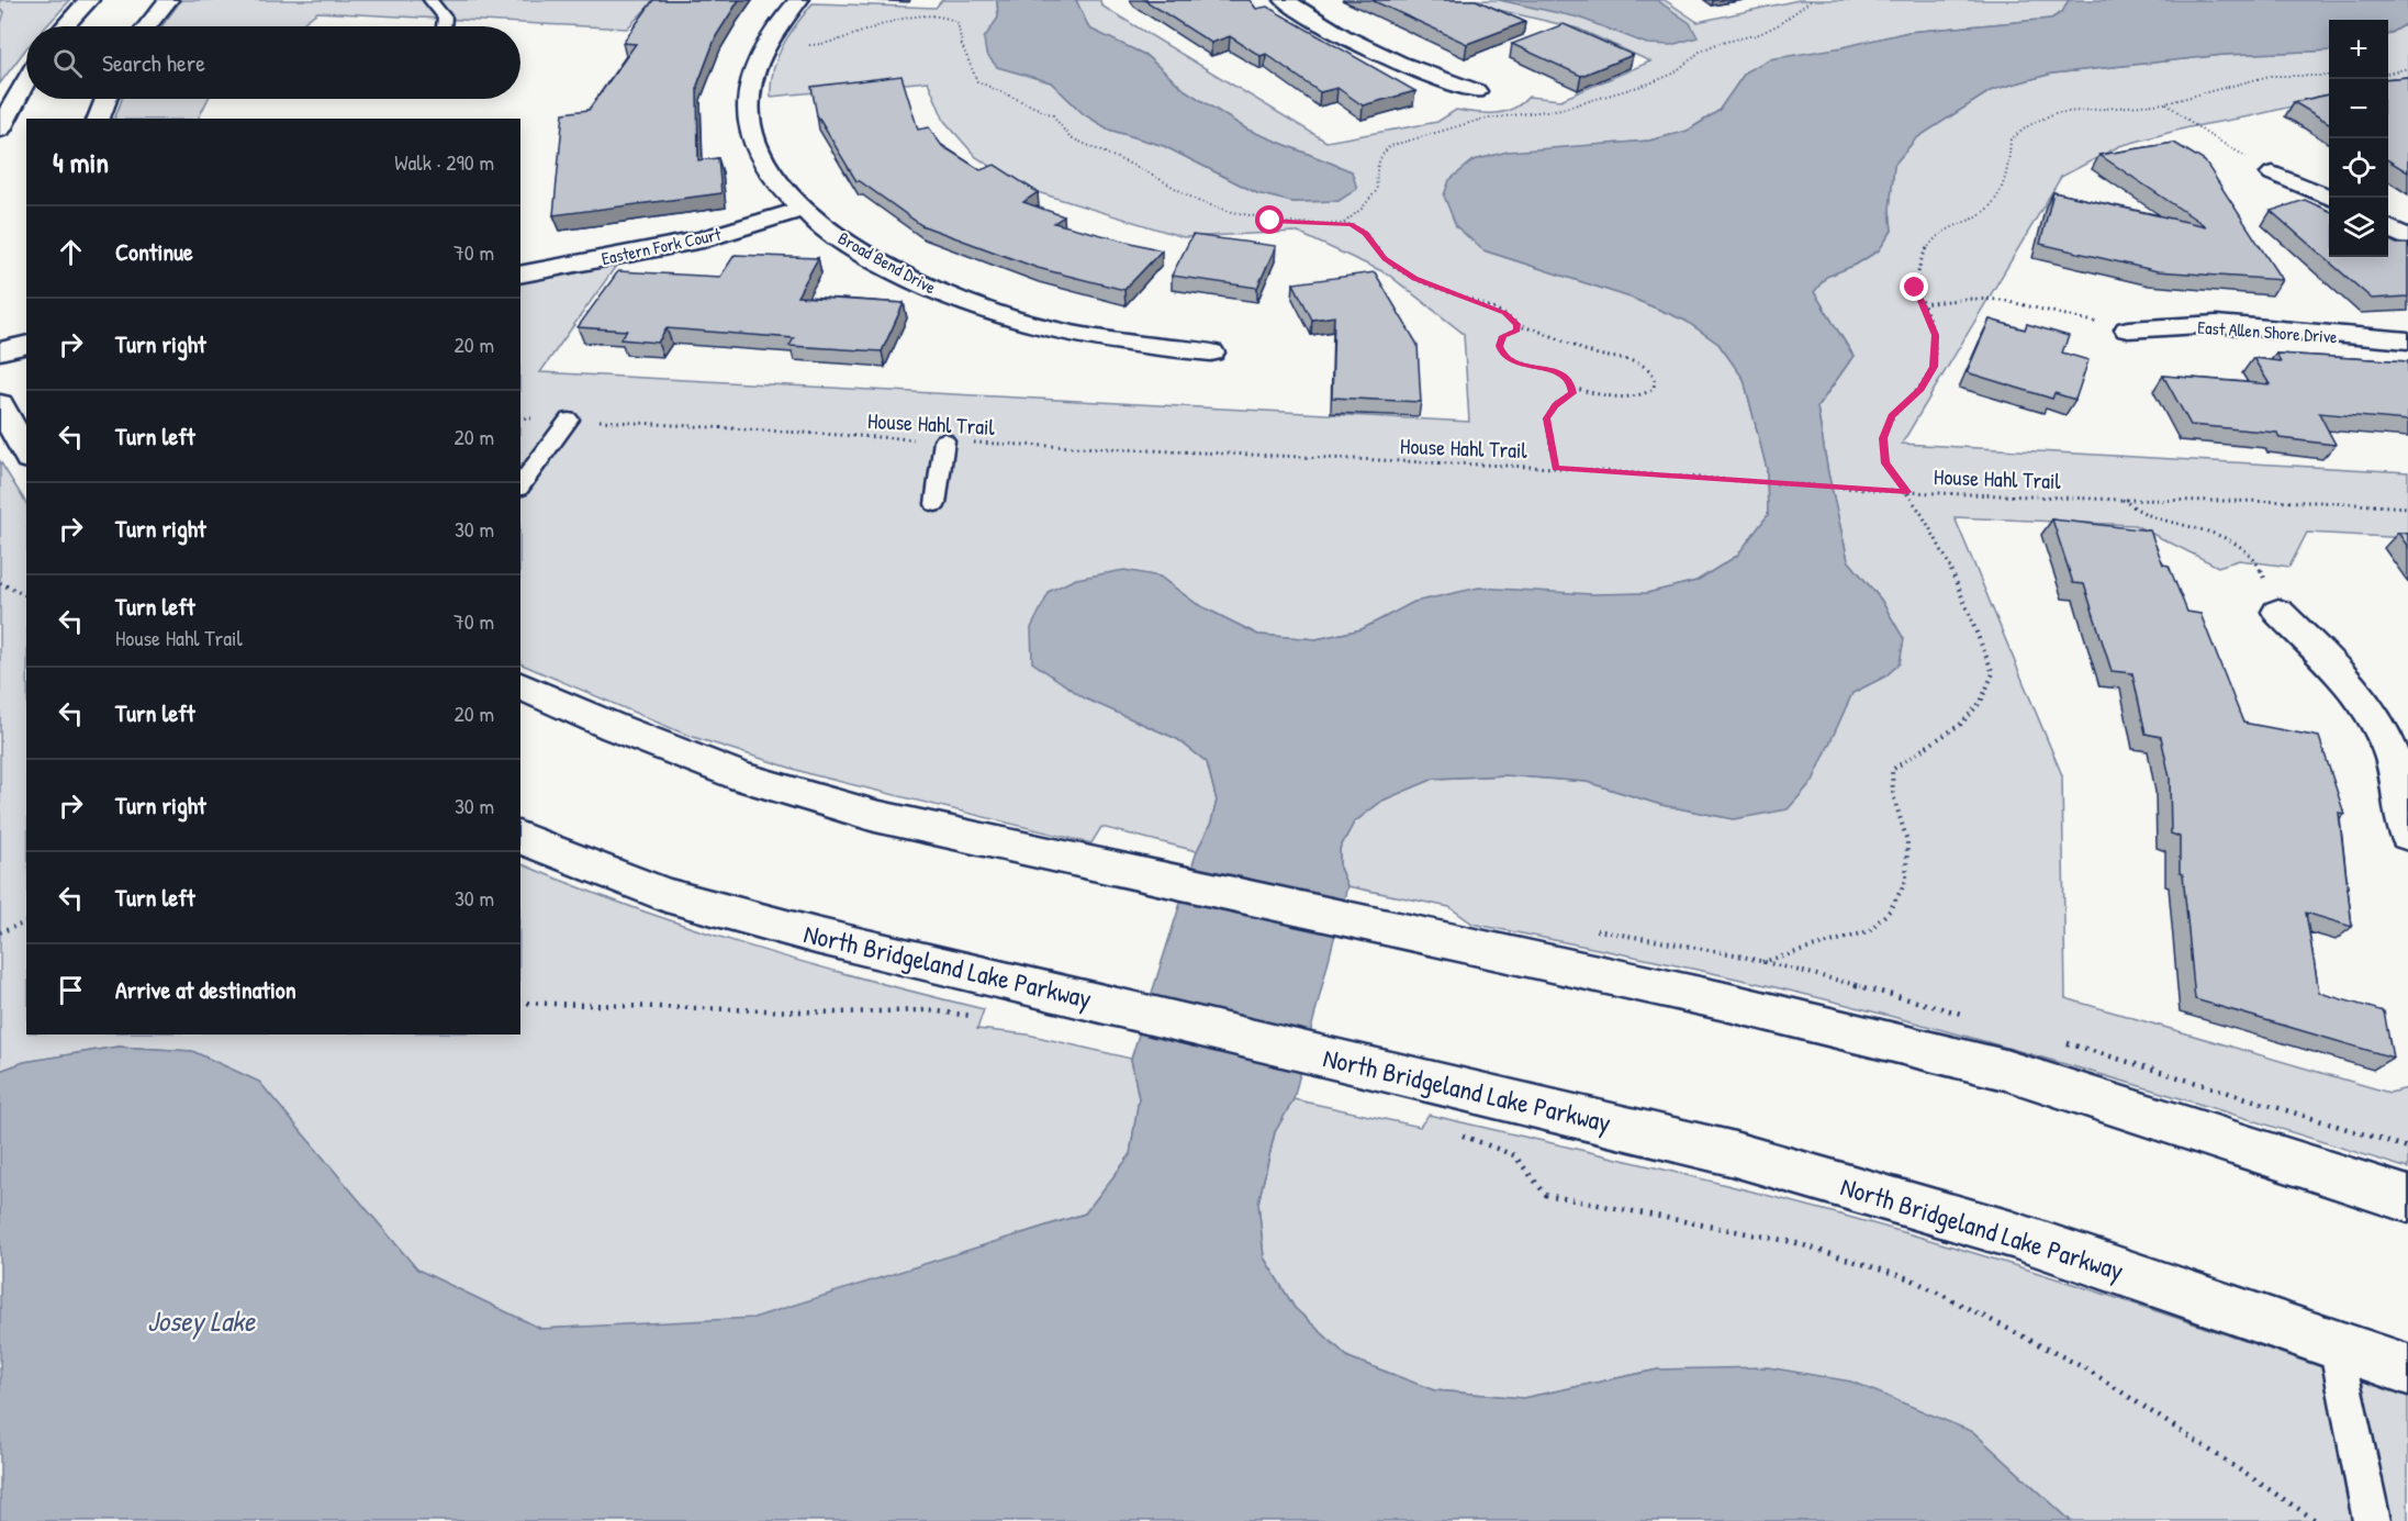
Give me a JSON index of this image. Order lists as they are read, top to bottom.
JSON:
{
  "streets": {
    "main road": [
      "Eastern Fork Court",
      "Broad Bend Drive",
      "East Allen Shore Drive",
      "North Bridgeland Lake Parkway"
    ],
    "path": ["House Hahl Trail"]
  },
  "crossings": [
    ["Eastern Fork Court", "Broad Bend Drive"]
  ],
  "water": ["Josey Lake"],
  "page": {
    "map_buttons": ["+", "−"],
    "search": "Search here",
    "heading": ["4 min", "Walk · 290 m"],
    "list": [
      ["Continue", "70 m"],
      ["Turn right", "20 m"],
      ["Turn left", "20 m"],
      ["Turn right", "30 m"],
      ["Turn left", "House Hahl Trail", "70 m"],
      ["Turn left", "20 m"],
      ["Turn right", "30 m"],
      ["Turn left", "30 m"],
      "Arrive at destination"
    ]
  }
}
